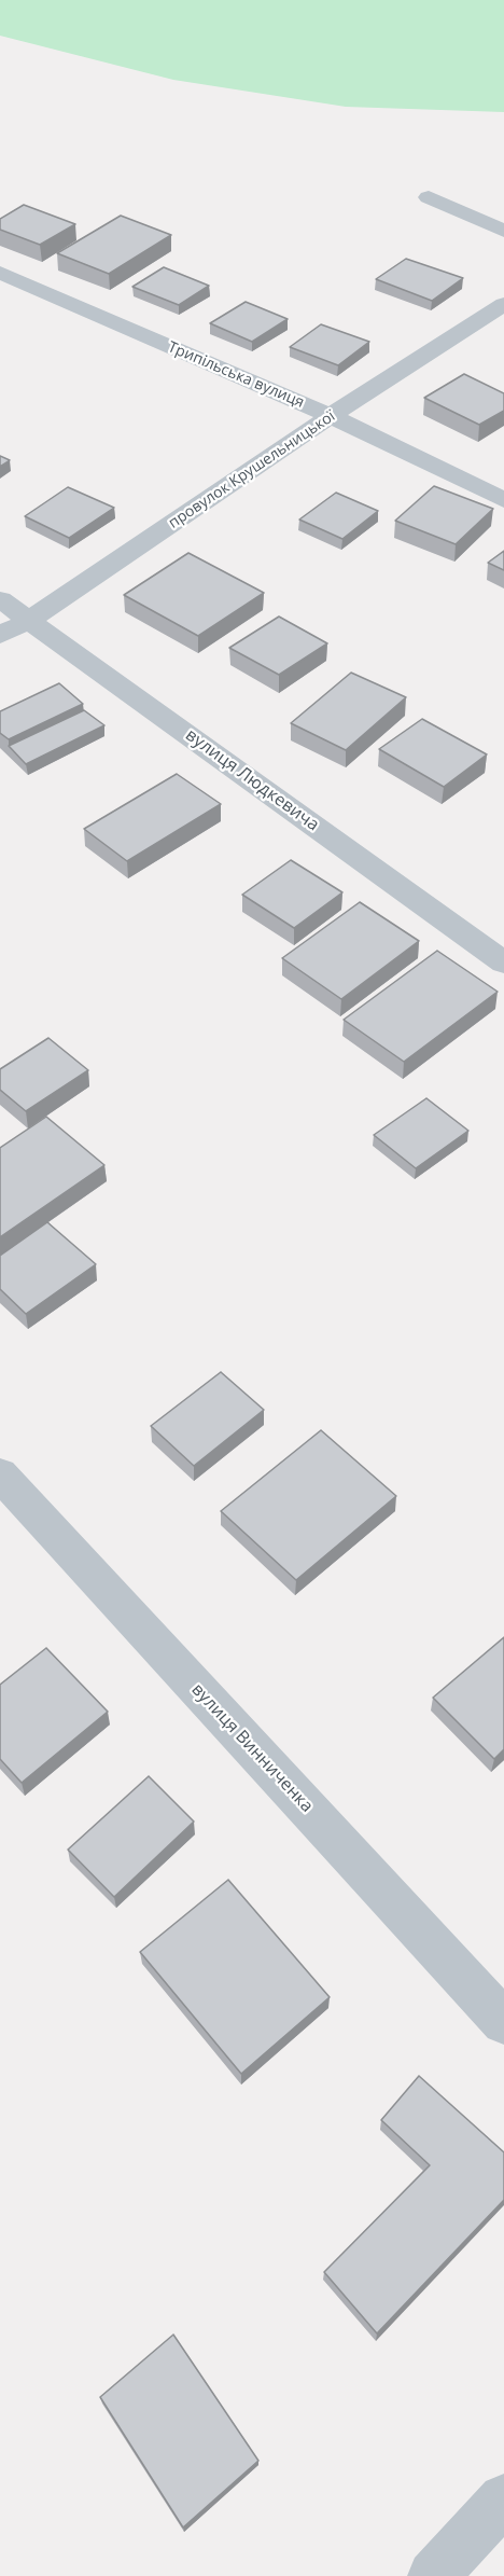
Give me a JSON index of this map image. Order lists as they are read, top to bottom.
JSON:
{
  "streets": {
    "street": [
      "Трипільська вулиця",
      "провулок Крушельницької",
      "вулиця Людкевича",
      "вулиця Винниченка"
    ]
  },
  "crossings": [
    ["Трипільська вулиця", "провулок Крушельницької"],
    ["провулок Крушельницької", "вулиця Людкевича"]
  ]
}
